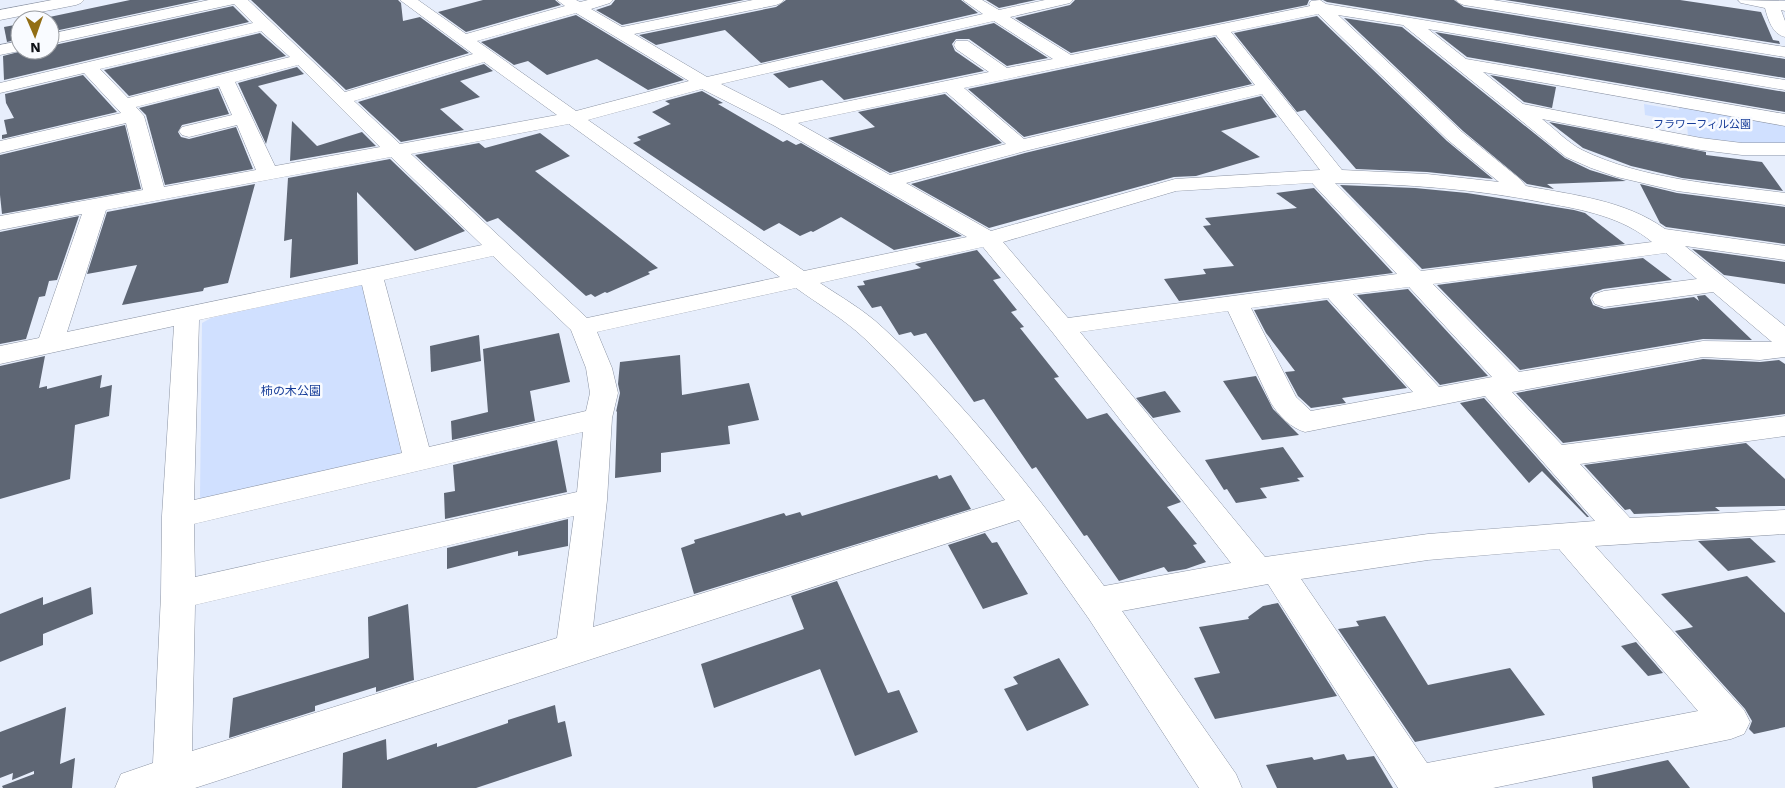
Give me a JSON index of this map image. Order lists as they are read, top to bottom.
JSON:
{
  "parks": ["フラワーフィル公園", "柿の木公園"],
  "north": "bottom"
}
